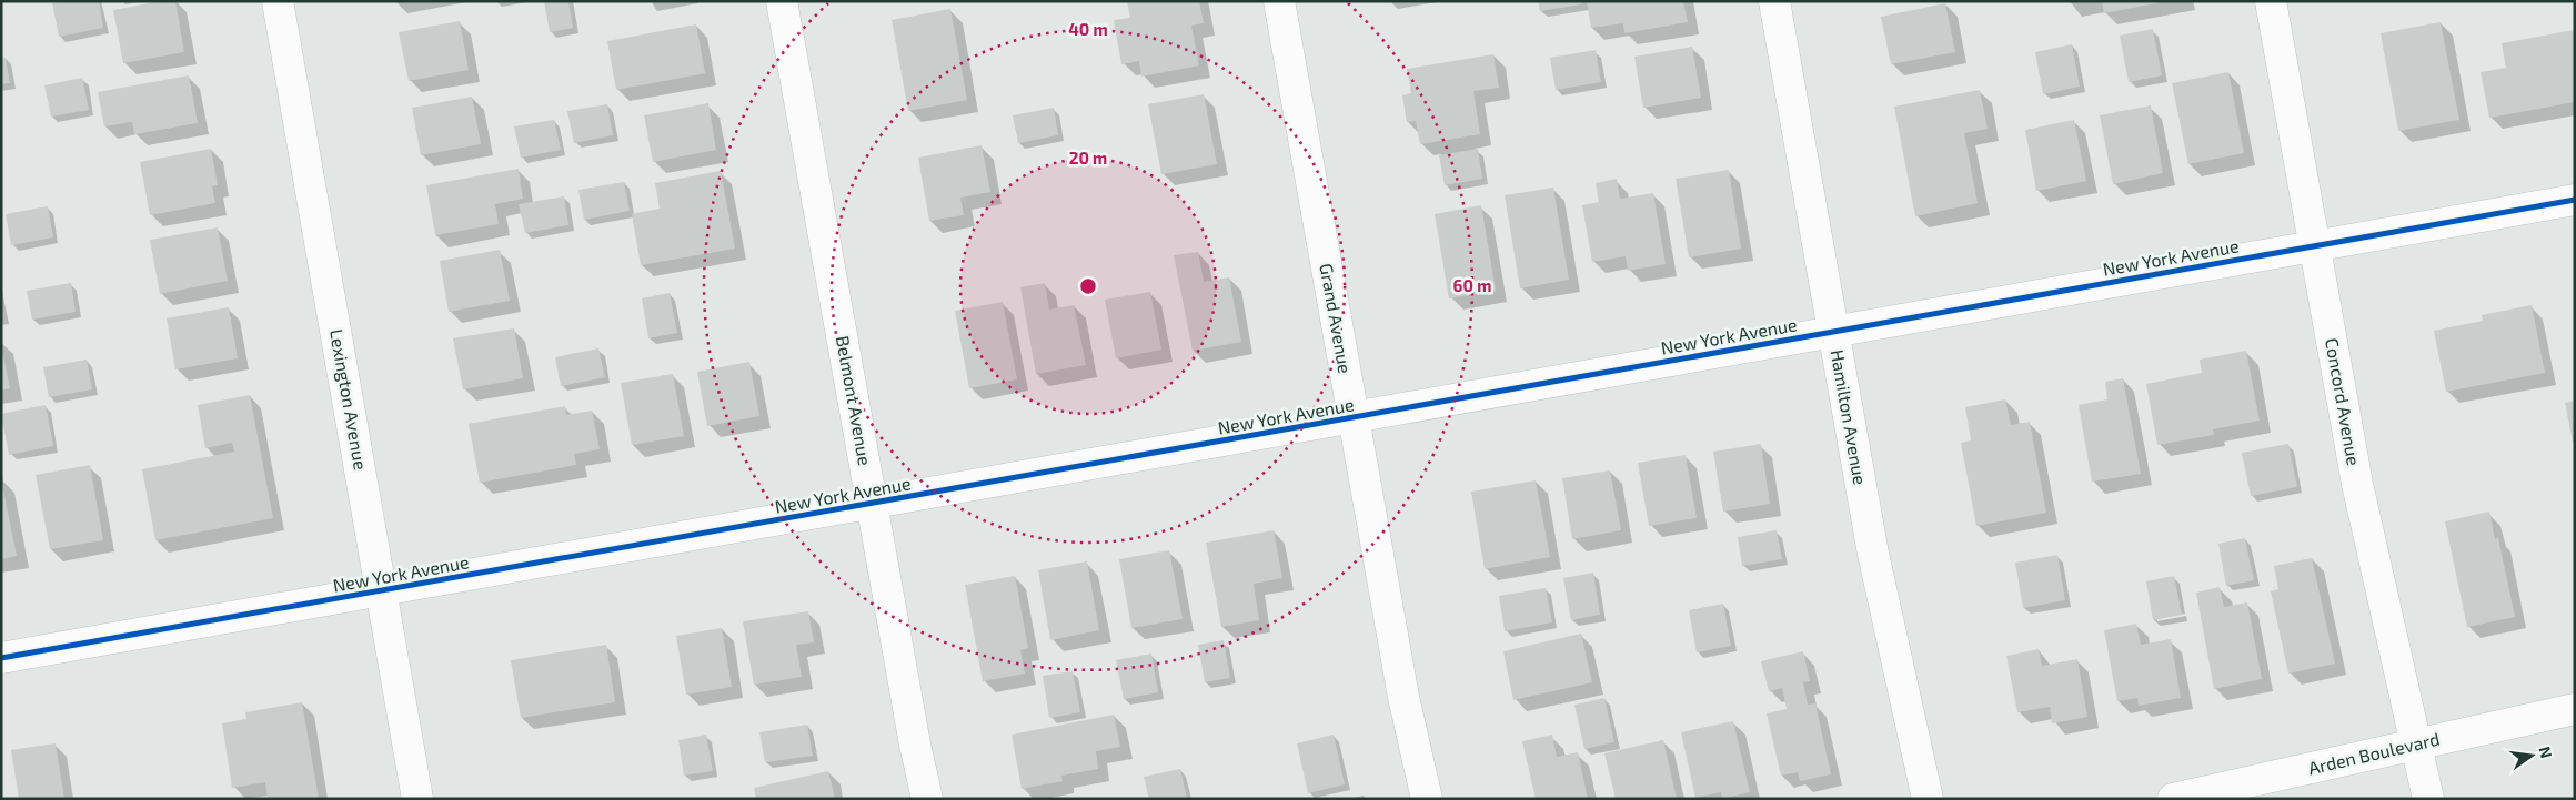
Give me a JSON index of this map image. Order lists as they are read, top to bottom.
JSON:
{
  "streets": {
    "street": [
      "New York Avenue",
      "Grand Avenue",
      "Lexington Avenue",
      "Belmont Avenue",
      "Concord Avenue",
      "Hamilton Avenue",
      "Arden Boulevard"
    ]
  },
  "crossings": [
    ["New York Avenue", "Grand Avenue"],
    ["New York Avenue", "Lexington Avenue"],
    ["New York Avenue", "Belmont Avenue"],
    ["New York Avenue", "Concord Avenue"],
    ["New York Avenue", "Hamilton Avenue"],
    ["Concord Avenue", "Arden Boulevard"]
  ],
  "north": "right",
  "rings": ["40 m", "20 m", "60 m"]
}
